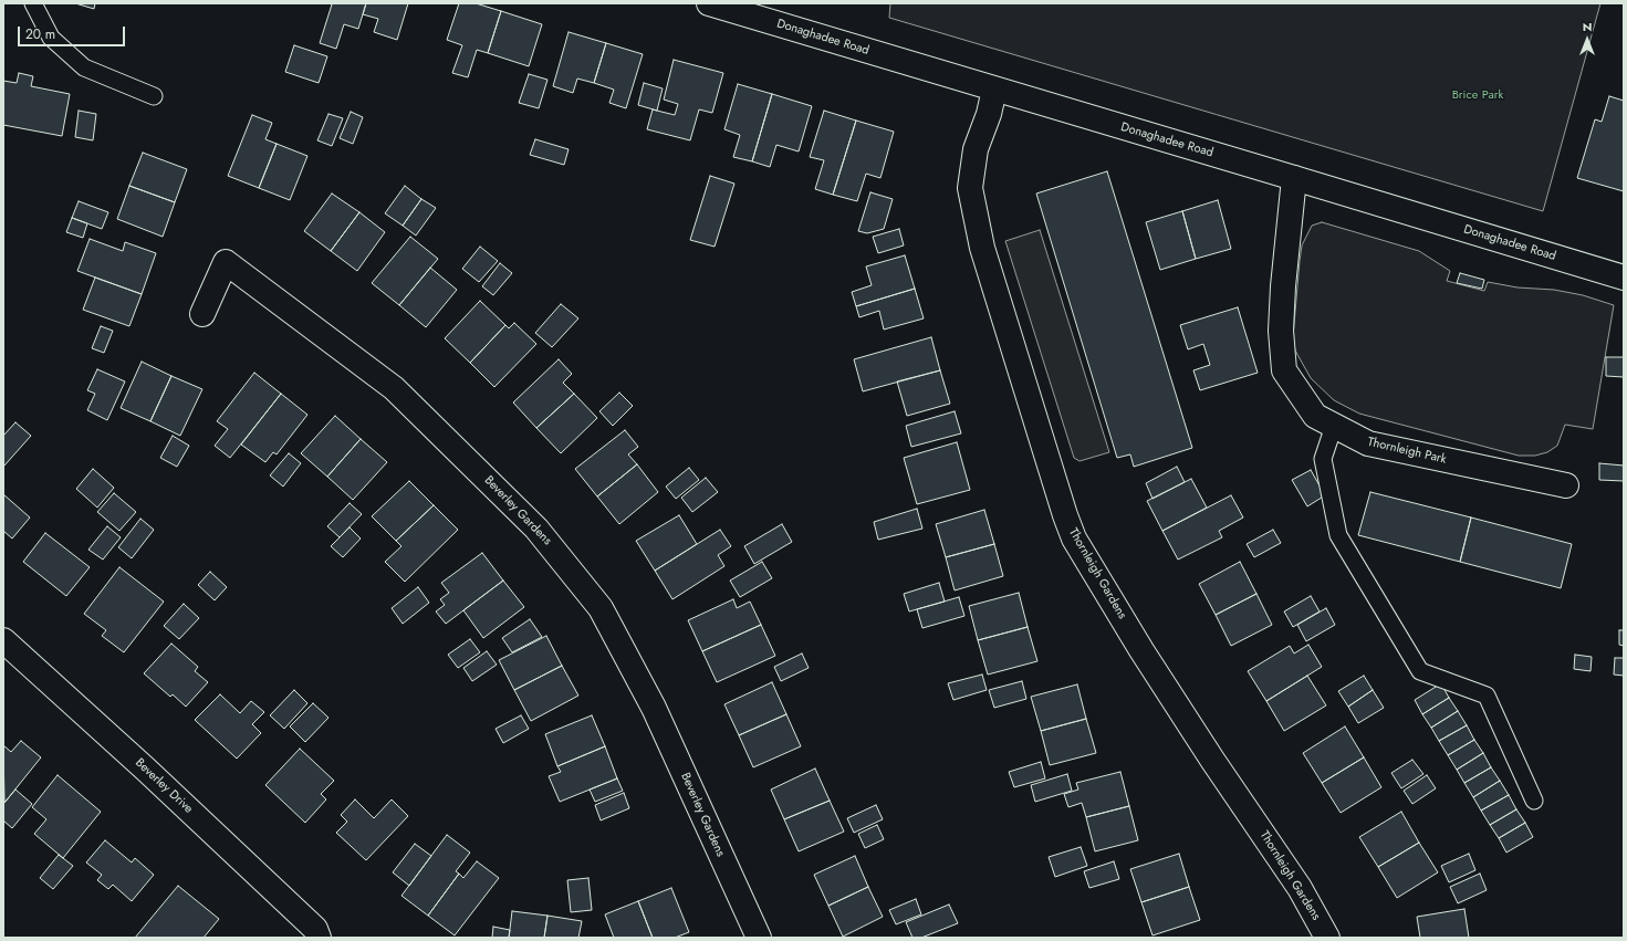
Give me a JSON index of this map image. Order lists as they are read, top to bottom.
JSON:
{
  "streets": {
    "street": [
      "Donaghadee Road",
      "Thornleigh Park",
      "Beverley Gardens",
      "Thornleigh Gardens",
      "Beverley Drive"
    ]
  },
  "crossings": [
    ["Donaghadee Road", "Thornleigh Park"],
    ["Donaghadee Road", "Thornleigh Gardens"]
  ],
  "parks": ["Brice Park"],
  "scale_bar": "20 m",
  "north": "top"
}
